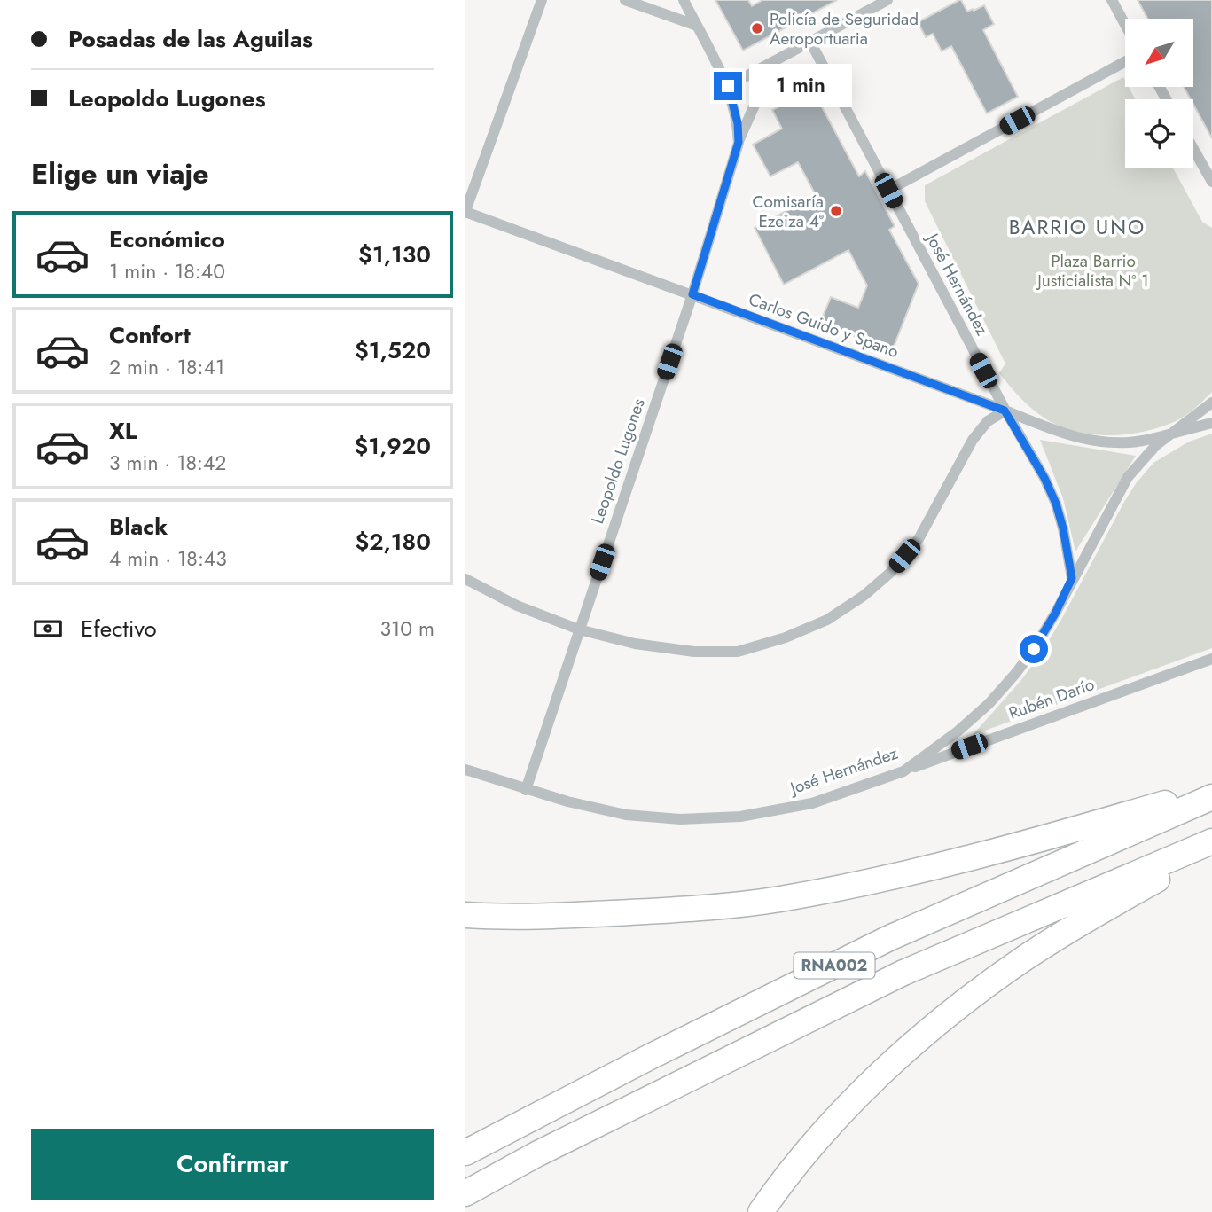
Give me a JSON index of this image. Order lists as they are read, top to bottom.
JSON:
{
  "streets": {
    "highway": ["RNA002"],
    "street": [
      "José Hernández",
      "Carlos Guido y Spano",
      "Leopoldo Lugones",
      "Rubén Darío"
    ]
  },
  "crossings": [
    ["José Hernández", "Carlos Guido y Spano"],
    ["José Hernández", "Leopoldo Lugones"],
    ["José Hernández", "Rubén Darío"],
    ["Carlos Guido y Spano", "Leopoldo Lugones"]
  ],
  "districts": ["BARRIO UNO"],
  "parks": ["Plaza Barrio Justicialista Nº 1"],
  "places": ["Policía de Seguridad Aeroportuaria", "Comisaría Ezeiza 4°"],
  "north": "bottom left",
  "page": {
    "banner": ["Posadas de las Aguilas", "Leopoldo Lugones"],
    "bubble": "1 min",
    "heading": "Elige un viaje",
    "list": [
      {
        "name": "Económico",
        "note": "1 min · 18:40",
        "value": "$1,130"
      },
      {
        "name": "Confort",
        "note": "2 min · 18:41",
        "value": "$1,520"
      },
      {
        "name": "XL",
        "note": "3 min · 18:42",
        "value": "$1,920"
      },
      {
        "name": "Black",
        "note": "4 min · 18:43",
        "value": "$2,180"
      }
    ],
    "pay": ["Efectivo", "310 m"],
    "buttons": "Confirmar"
  }
}
